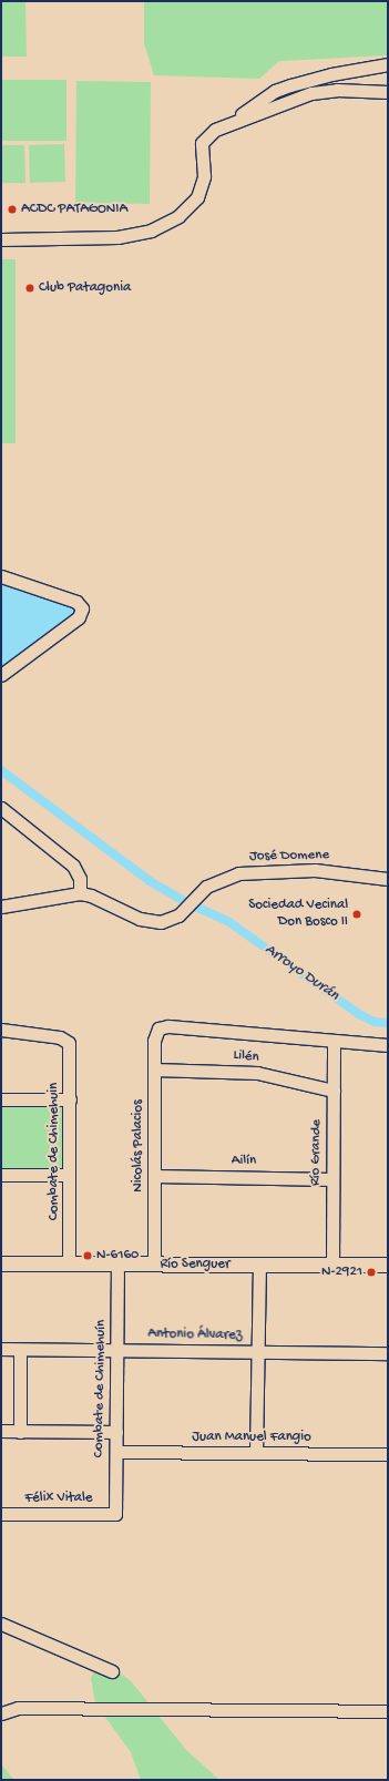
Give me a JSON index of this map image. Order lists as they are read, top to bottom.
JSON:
{
  "streets": {
    "main road": ["Río Senguer"],
    "street": [
      "José Domene",
      "Lilén",
      "Nicolás Palacios",
      "Combate de Chimehuin",
      "Río Grande",
      "Ailín",
      "Antonio Álvarez",
      "Combate de Chimehuín",
      "Juan Manuel Fangio",
      "Félix Vitale"
    ]
  },
  "crossings": [
    ["Lilén", "Nicolás Palacios"],
    ["Lilén", "Río Grande"],
    ["Nicolás Palacios", "Río Grande"],
    ["Nicolás Palacios", "Ailín"],
    ["Nicolás Palacios", "Río Senguer"],
    ["Combate de Chimehuin", "Río Senguer"],
    ["Río Grande", "Ailín"],
    ["Río Grande", "Río Senguer"],
    ["Río Senguer", "Combate de Chimehuín"],
    ["Antonio Álvarez", "Combate de Chimehuín"],
    ["Combate de Chimehuín", "Juan Manuel Fangio"],
    ["Combate de Chimehuín", "Félix Vitale"]
  ],
  "water": ["Arroyo Durán"],
  "places": [
    "ACDC PATAGONIA",
    "Club Patagonia",
    "Sociedad Vecinal Don Bosco II",
    "N-6160",
    "N-2921"
  ]
}
